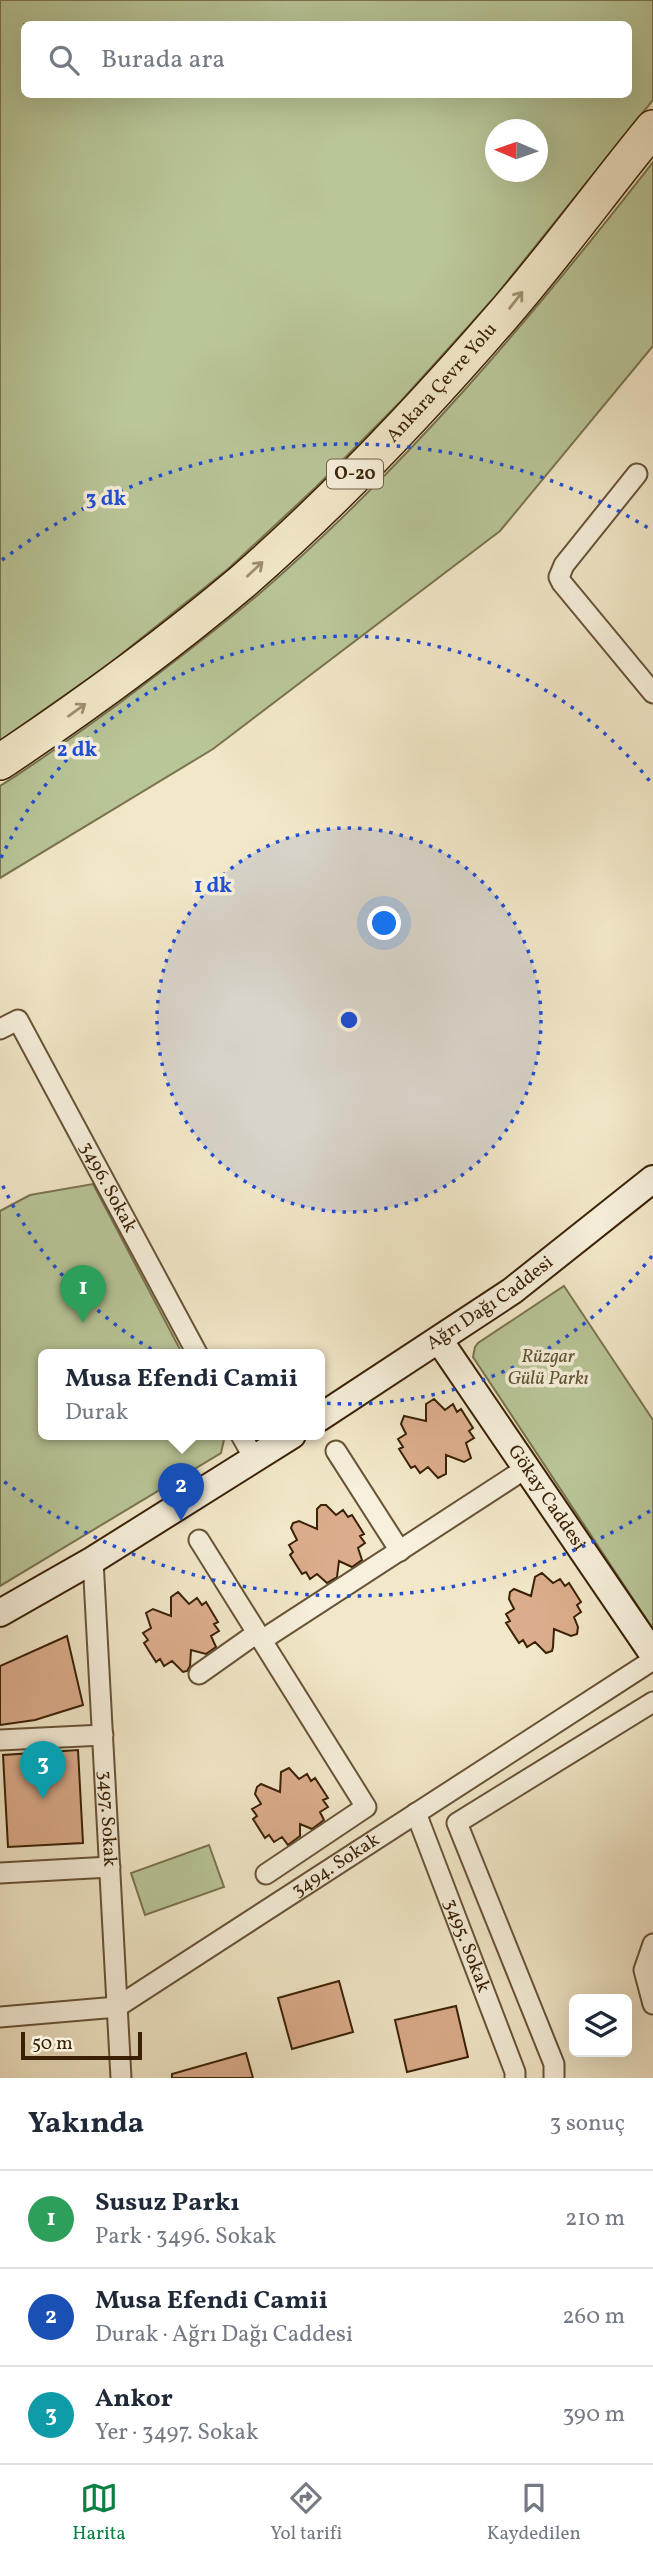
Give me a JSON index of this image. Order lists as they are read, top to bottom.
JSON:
{
  "streets": {
    "highway": ["Ankara Çevre Yolu", "O-20"],
    "main road": ["Ağrı Dağı Caddesi", "Gökay Caddesi"],
    "street": [
      "3496. Sokak",
      "3497. Sokak",
      "3494. Sokak",
      "3495. Sokak"
    ]
  },
  "crossings": [
    ["Ağrı Dağı Caddesi", "Gökay Caddesi"],
    ["3497. Sokak", "3494. Sokak"],
    ["3494. Sokak", "3495. Sokak"]
  ],
  "one_way": ["Ankara Çevre Yolu"],
  "parks": ["Rüzgar Gülü Parkı"],
  "scale_bar": "50 m",
  "north": "left",
  "page": {
    "search": "Burada ara",
    "pins": ["1", "2", "3"],
    "popup": ["Musa Efendi Camii", "Durak"],
    "scale": "50 m",
    "heading": ["Yakında", "3 sonuç"],
    "list": [
      {
        "mark": "1",
        "name": "Susuz Parkı",
        "note": "Park · 3496. Sokak",
        "value": "210 m"
      },
      {
        "mark": "2",
        "name": "Musa Efendi Camii",
        "note": "Durak · Ağrı Dağı Caddesi",
        "value": "260 m"
      },
      {
        "mark": "3",
        "name": "Ankor",
        "note": "Yer · 3497. Sokak",
        "value": "390 m"
      }
    ],
    "nav": ["Harita", "Yol tarifi", "Kaydedilen"]
  },
  "rings": ["3 dk", "2 dk", "1 dk"]
}
